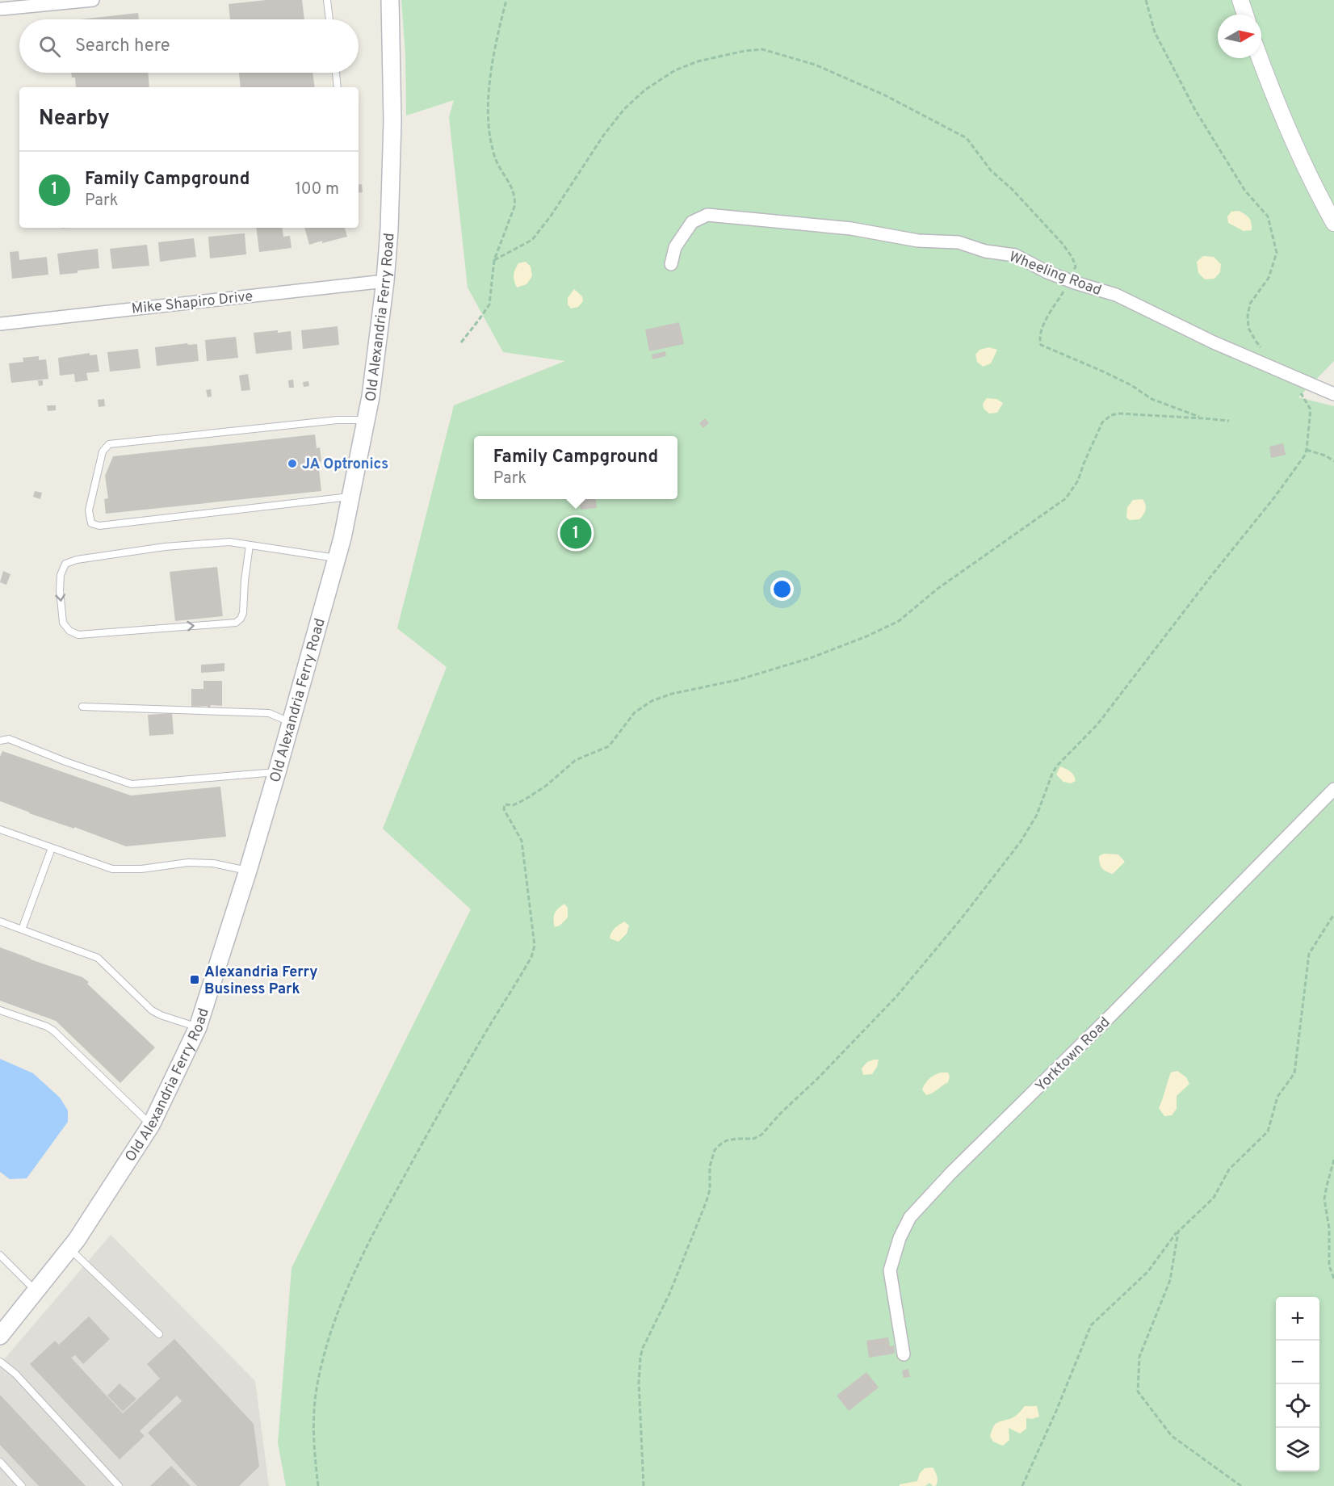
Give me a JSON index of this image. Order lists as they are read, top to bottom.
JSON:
{
  "streets": {
    "main road": ["Old Alexandria Ferry Road"],
    "street": ["Wheeling Road", "Mike Shapiro Drive", "Yorktown Road"]
  },
  "crossings": [
    ["Mike Shapiro Drive", "Old Alexandria Ferry Road"]
  ],
  "places": {
    "other": ["JA Optronics"],
    "transit": ["Alexandria Ferry Business Park"]
  },
  "north": "right",
  "page": {
    "search": "Search here",
    "heading": "Nearby",
    "list": [
      {
        "mark": "1",
        "name": "Family Campground",
        "note": "Park",
        "value": "100 m"
      }
    ],
    "popup": ["Family Campground", "Park"],
    "pins": "1",
    "map_buttons": ["+", "−"]
  }
}
